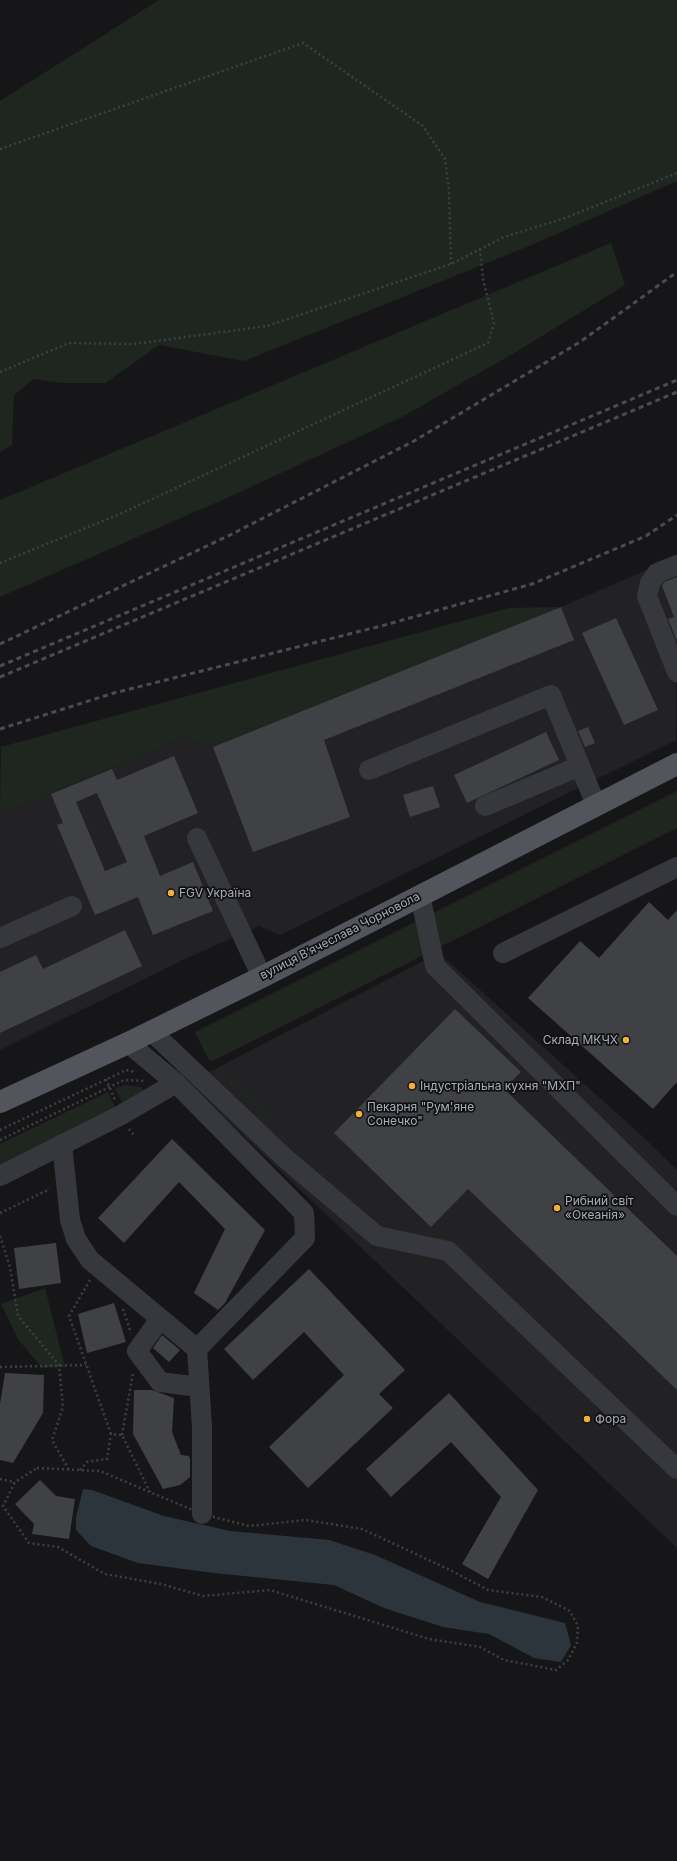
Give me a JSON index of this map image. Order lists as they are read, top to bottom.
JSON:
{
  "streets": {
    "main road": ["вулиця Вʼячеслава Чорновола"]
  },
  "places": [
    "FGV Україна",
    "Склад МКЧХ",
    "Індустріальна кухня \"МХП\"",
    "Пекарня \"Рум'яне Сонечко\"",
    "Рибний світ «Океанія»",
    "Фора"
  ]
}
